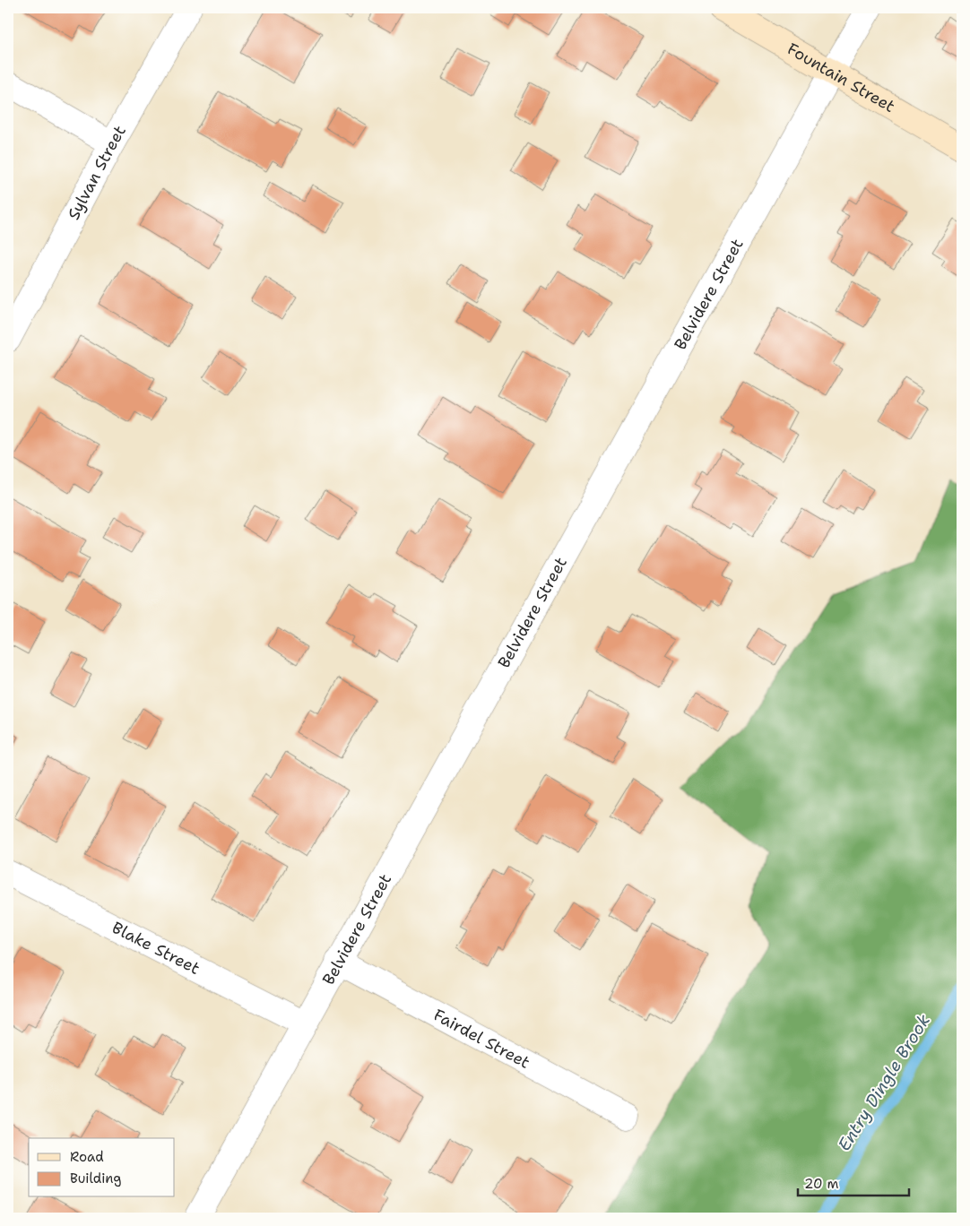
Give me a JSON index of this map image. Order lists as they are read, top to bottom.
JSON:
{
  "streets": {
    "street": [
      "Fountain Street",
      "Sylvan Street",
      "Belvidere Street",
      "Blake Street",
      "Fairdel Street"
    ]
  },
  "crossings": [
    ["Fountain Street", "Belvidere Street"],
    ["Belvidere Street", "Blake Street"],
    ["Belvidere Street", "Fairdel Street"]
  ],
  "water": ["Entry Dingle Brook"],
  "legend": ["Road", "Building"],
  "scale_bar": "20 m"
}
